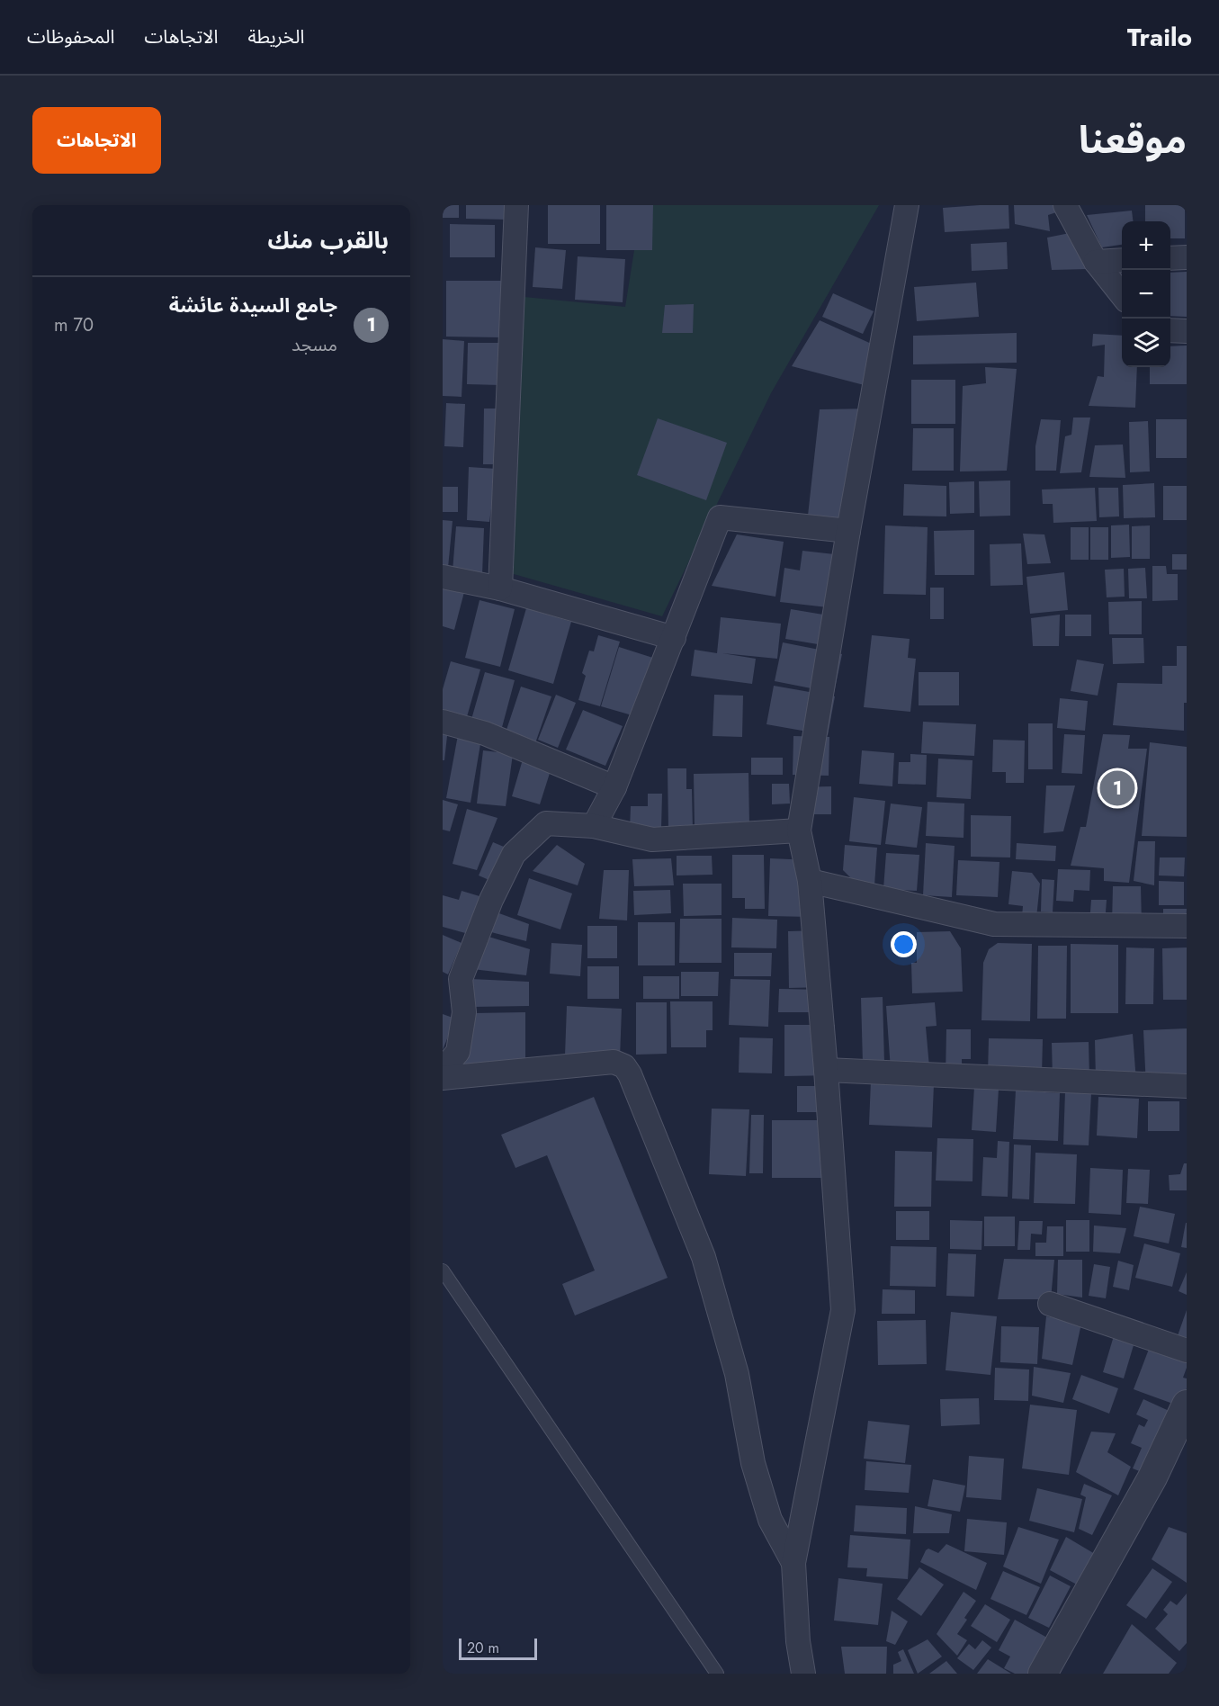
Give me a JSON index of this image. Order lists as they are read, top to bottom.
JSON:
{
  "scale_bar": "20 m",
  "page": {
    "header": "Trailo",
    "nav": ["الخريطة", "الاتجاهات", "المحفوظات"],
    "title": "موقعنا",
    "buttons": "الاتجاهات",
    "heading": "بالقرب منك",
    "map_buttons": ["+", "−"],
    "list": [
      {
        "mark": "1",
        "name": "جامع السيدة عائشة",
        "note": "مسجد",
        "value": "70 m"
      }
    ],
    "pins": "1",
    "scale": "20 m"
  }
}
